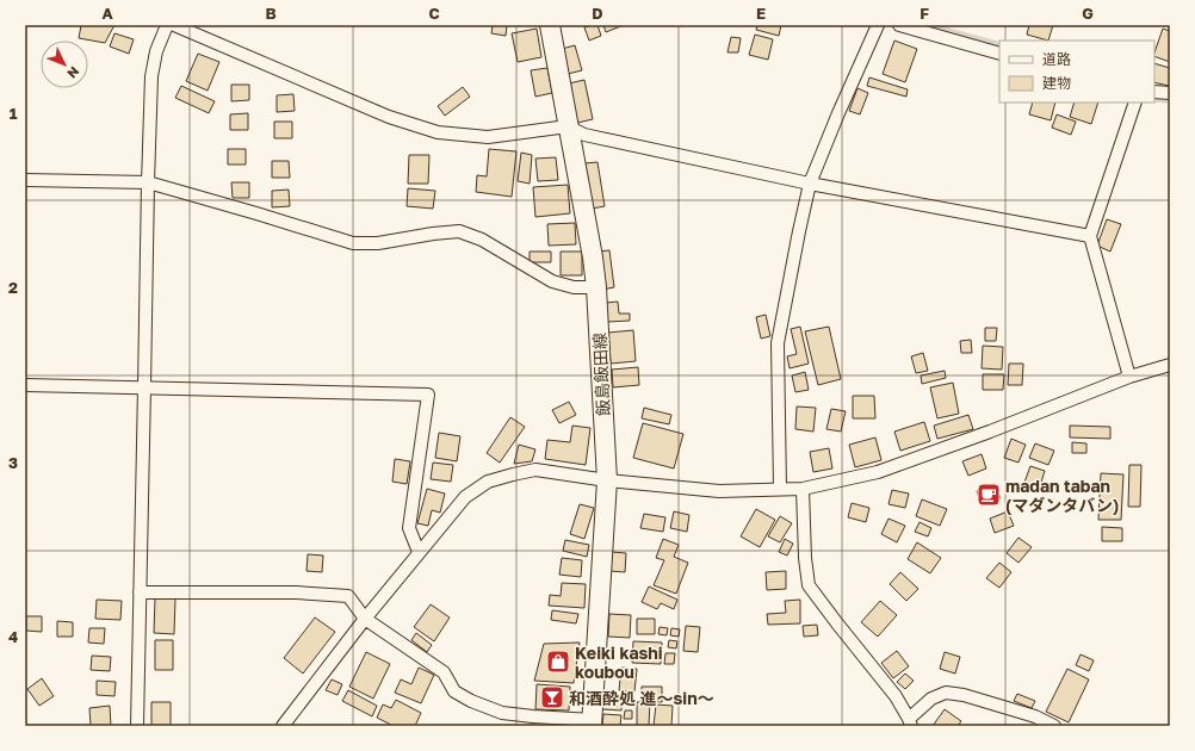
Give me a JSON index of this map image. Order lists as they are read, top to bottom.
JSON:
{
  "streets": {
    "main road": ["飯島飯田線"]
  },
  "places": {
    "cafe": ["madan taban (マダンタバン)"],
    "shop": ["Keiki kashi koubou"],
    "bar": ["和酒酔処 進〜sin〜"]
  },
  "legend": ["道路", "建物"],
  "north": "bottom right",
  "grid": {
    "columns": [
      "A",
      "B",
      "C",
      "D",
      "E",
      "F",
      "G"
    ],
    "rows": [
      "1",
      "2",
      "3",
      "4"
    ]
  }
}
